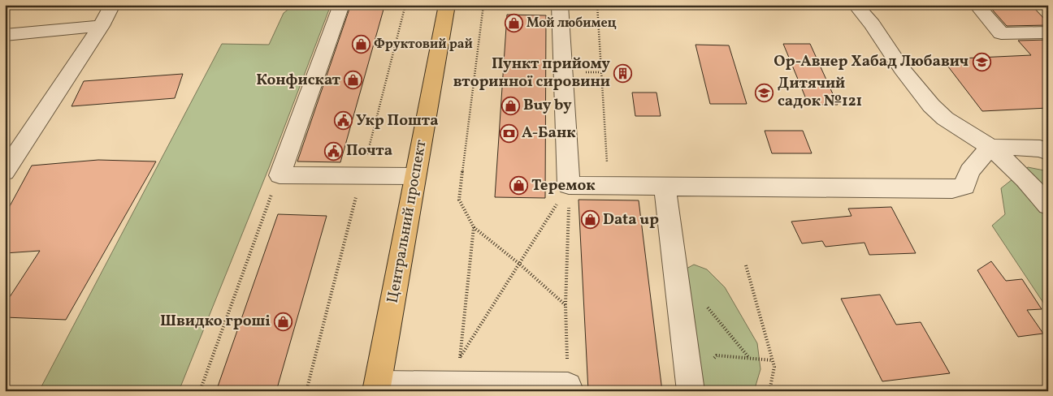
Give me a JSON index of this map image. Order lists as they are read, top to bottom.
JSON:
{
  "streets": {
    "main road": ["Центральний проспект"]
  },
  "places": {
    "shop": [
      "Мой любимец",
      "Фруктовий рай",
      "Конфискат",
      "Buy by",
      "Теремок",
      "Data up",
      "Швидко гроші"
    ],
    "school or university": ["Ор-Авнер Хабад Любавич", "Дитячий садок №121"],
    "building": ["Пункт прийому вторинної сировини"],
    "public building": ["Укр Пошта", "Почта"],
    "bank": ["А-Банк"]
  }
}
